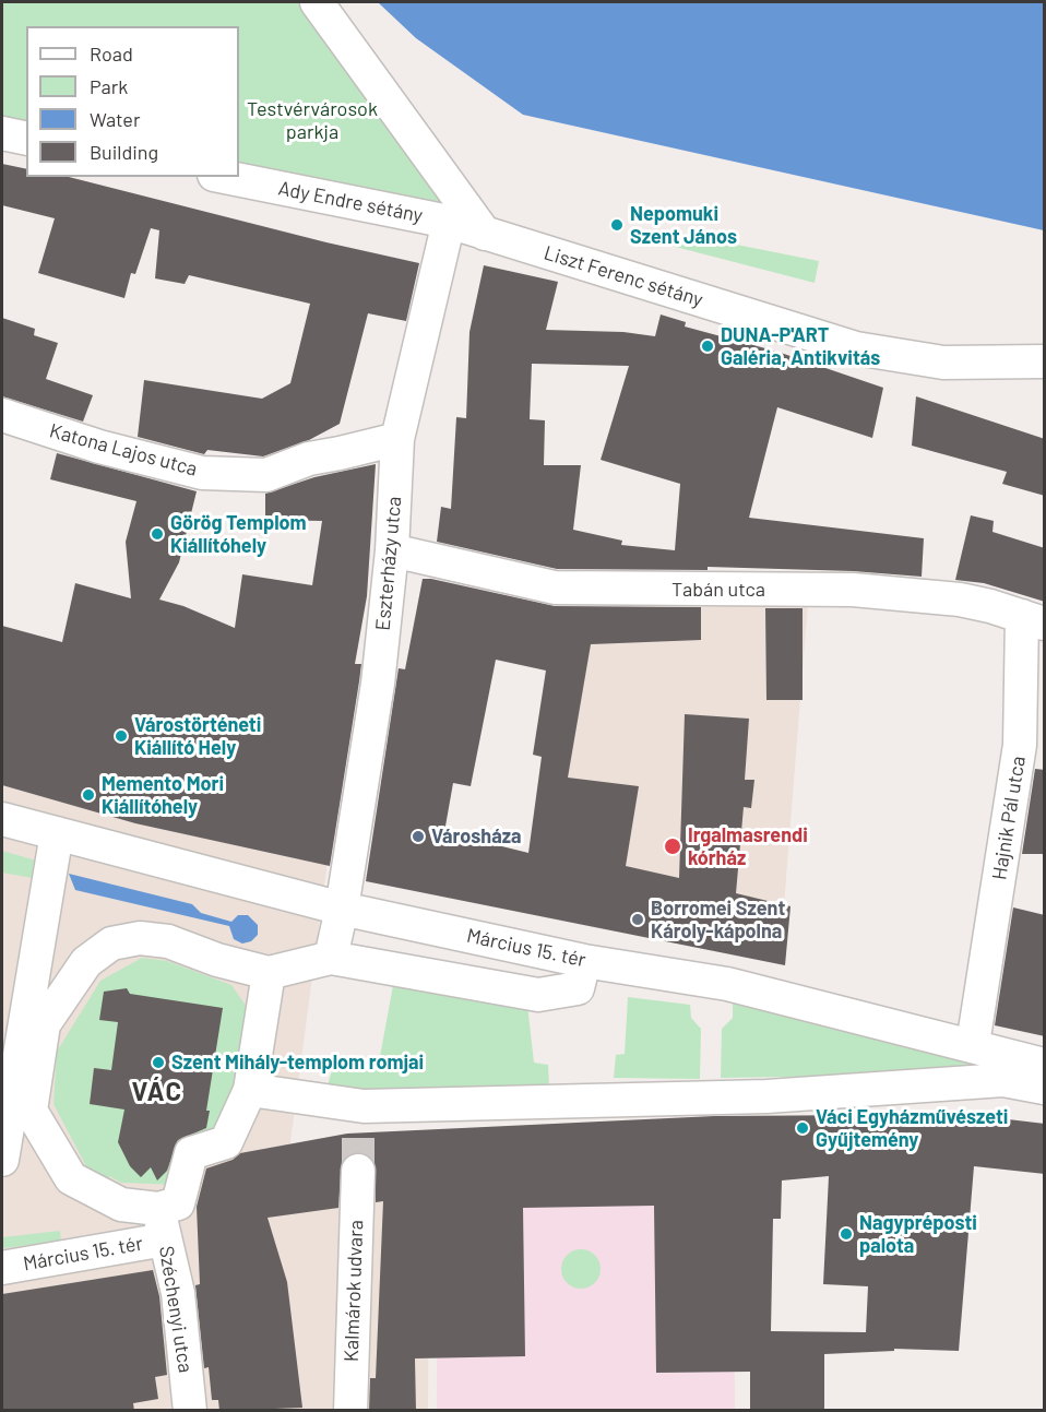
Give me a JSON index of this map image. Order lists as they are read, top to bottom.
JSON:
{
  "streets": {
    "street": [
      "Ady Endre sétány",
      "Liszt Ferenc sétány",
      "Katona Lajos utca",
      "Eszterházy utca",
      "Tabán utca",
      "Hajnik Pál utca",
      "Március 15. tér",
      "Kalmárok udvara",
      "Széchenyi utca"
    ]
  },
  "crossings": [
    ["Ady Endre sétány", "Liszt Ferenc sétány"],
    ["Ady Endre sétány", "Eszterházy utca"],
    ["Katona Lajos utca", "Eszterházy utca"],
    ["Eszterházy utca", "Tabán utca"],
    ["Eszterházy utca", "Március 15. tér"],
    ["Tabán utca", "Hajnik Pál utca"],
    ["Hajnik Pál utca", "Március 15. tér"],
    ["Március 15. tér", "Széchenyi utca"]
  ],
  "districts": ["VÁC"],
  "parks": ["Testvérvárosok parkja"],
  "places": [
    "Nepomuki Szent János",
    "DUNA-P'ART Galéria, Antikvitás",
    "Görög Templom Kiállítóhely",
    "Várostörténeti Kiállító Hely",
    "Memento Mori Kiállítóhely",
    "Városháza",
    "Irgalmasrendi kórház",
    "Borromei Szent Károly-kápolna",
    "Szent Mihály-templom romjai",
    "Váci Egyházművészeti Gyűjtemény",
    "Nagypréposti palota"
  ],
  "legend": [
    "Road",
    "Park",
    "Water",
    "Building"
  ]
}
